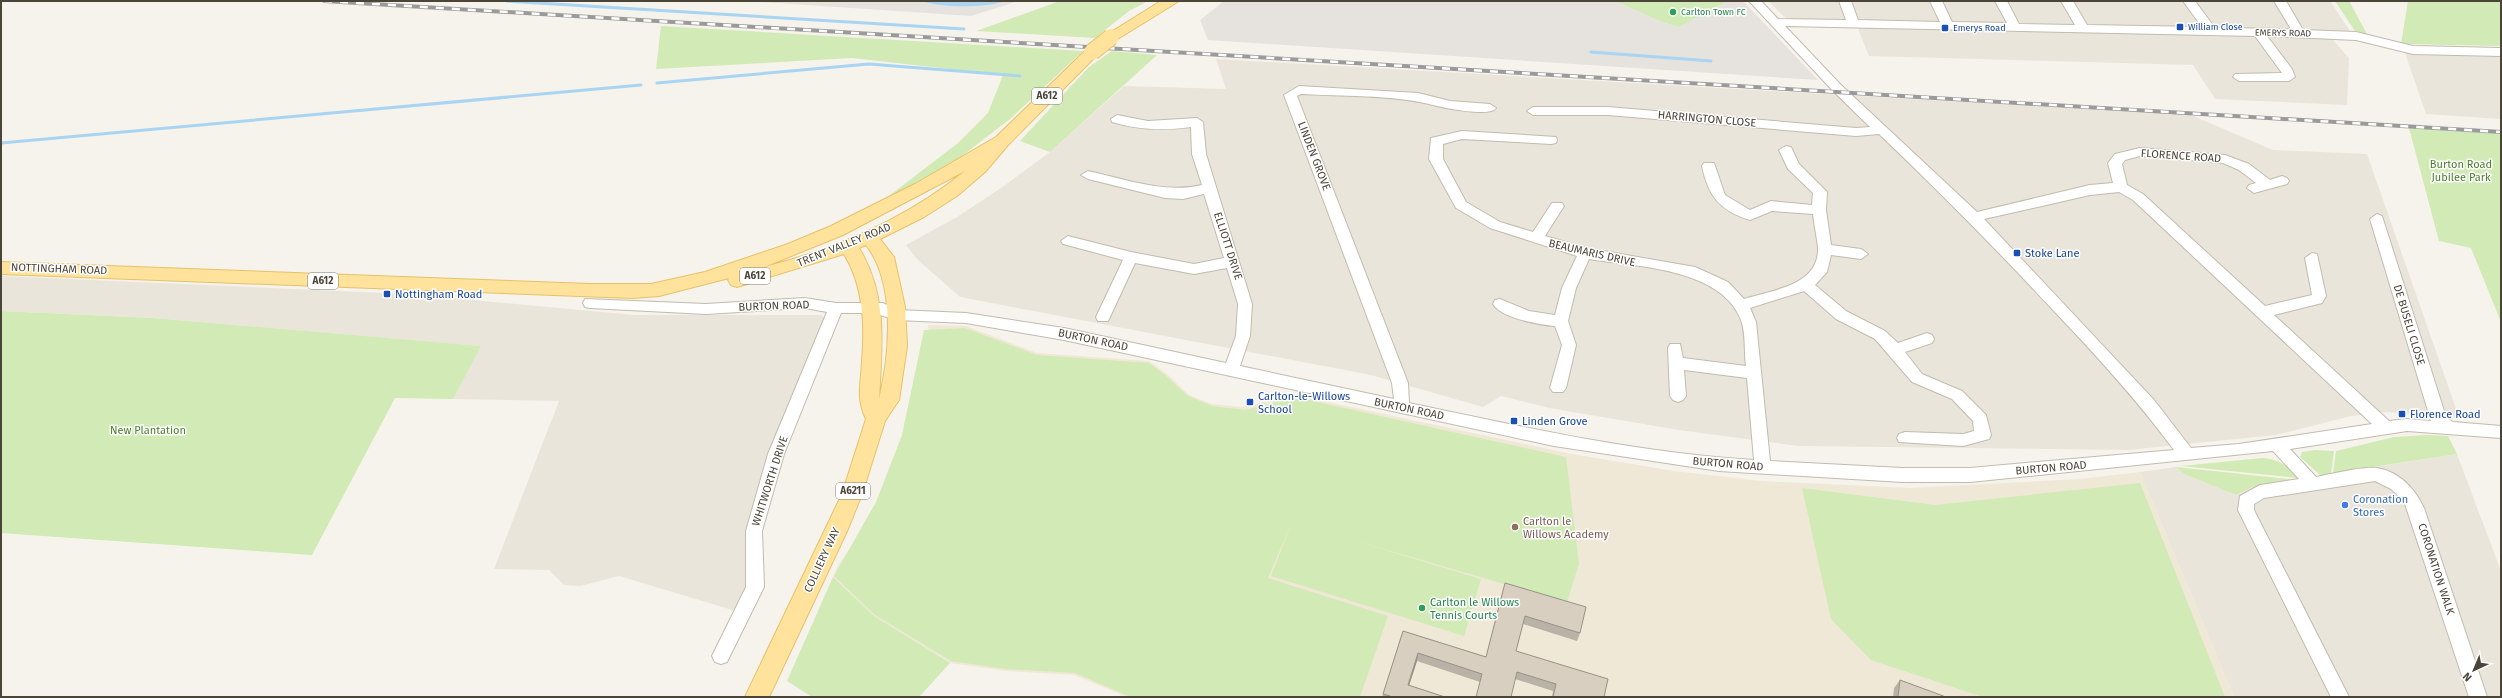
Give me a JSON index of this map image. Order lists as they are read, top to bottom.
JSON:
{
  "streets": {
    "main road": [
      "A612",
      "TRENT VALLEY ROAD",
      "NOTTINGHAM ROAD",
      "A6211",
      "COLLIERY WAY"
    ],
    "street": [
      "EMERYS ROAD",
      "HARRINGTON CLOSE",
      "LINDEN GROVE",
      "FLORENCE ROAD",
      "ELLIOTT DRIVE",
      "BEAUMARIS DRIVE",
      "BURTON ROAD",
      "DE BUSELI CLOSE",
      "WHITWORTH DRIVE",
      "CORONATION WALK"
    ]
  },
  "crossings": [
    ["A612", "TRENT VALLEY ROAD"],
    ["A612", "NOTTINGHAM ROAD"],
    ["LINDEN GROVE", "BURTON ROAD"],
    ["TRENT VALLEY ROAD", "NOTTINGHAM ROAD"],
    ["TRENT VALLEY ROAD", "COLLIERY WAY"],
    ["ELLIOTT DRIVE", "BURTON ROAD"],
    ["BEAUMARIS DRIVE", "BURTON ROAD"],
    ["BURTON ROAD", "DE BUSELI CLOSE"],
    ["BURTON ROAD", "WHITWORTH DRIVE"],
    ["BURTON ROAD", "COLLIERY WAY"]
  ],
  "parks": ["Burton Road Jubilee Park", "New Plantation"],
  "places": {
    "other": [
      "Carlton Town FC",
      "Coronation Stores",
      "Carlton le Willows Academy",
      "Carlton le Willows Tennis Courts"
    ],
    "transit": [
      "William Close",
      "Emerys Road",
      "Stoke Lane",
      "Nottingham Road",
      "Carlton-le-Willows School",
      "Florence Road",
      "Linden Grove"
    ]
  },
  "north": "bottom left"
}
